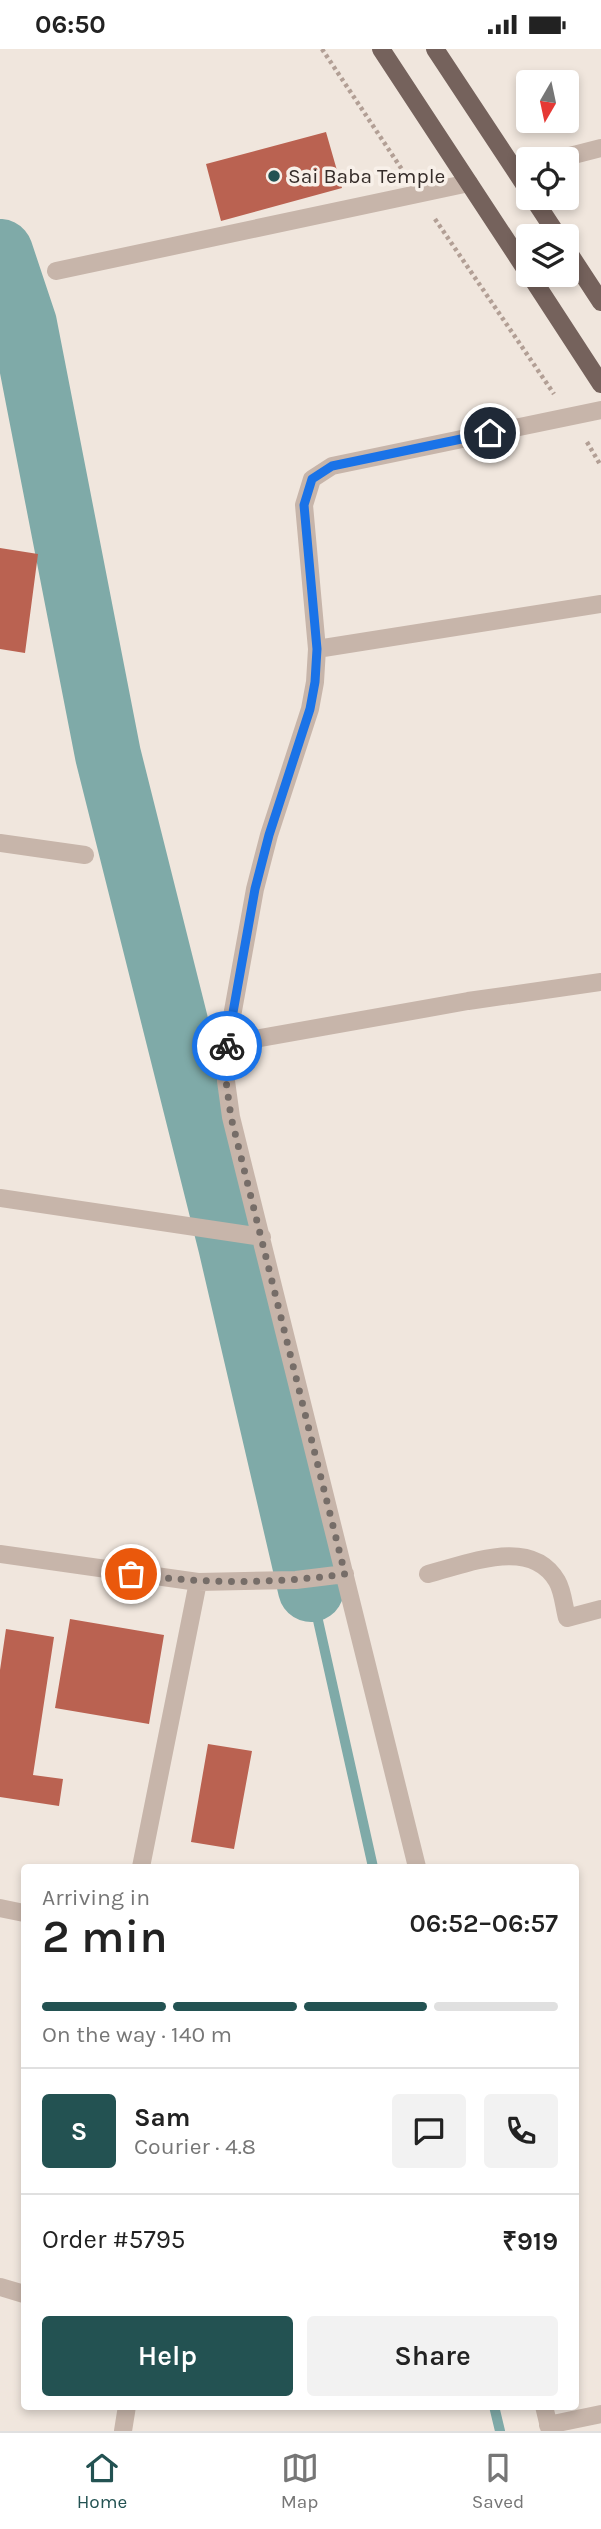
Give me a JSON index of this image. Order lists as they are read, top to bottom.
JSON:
{
  "places": ["Sai Baba Temple"],
  "north": "bottom",
  "page": {
    "status": "06:50",
    "heading": ["2 min", "Arriving in", "06:52–06:57"],
    "panel": [
      "Sam",
      "Courier · 4.8",
      "Order #5795",
      "₹919"
    ],
    "bar": "On the way · 140 m",
    "round": "S",
    "buttons": ["Help", "Share"],
    "tabs": ["Home", "Map", "Saved"]
  }
}
